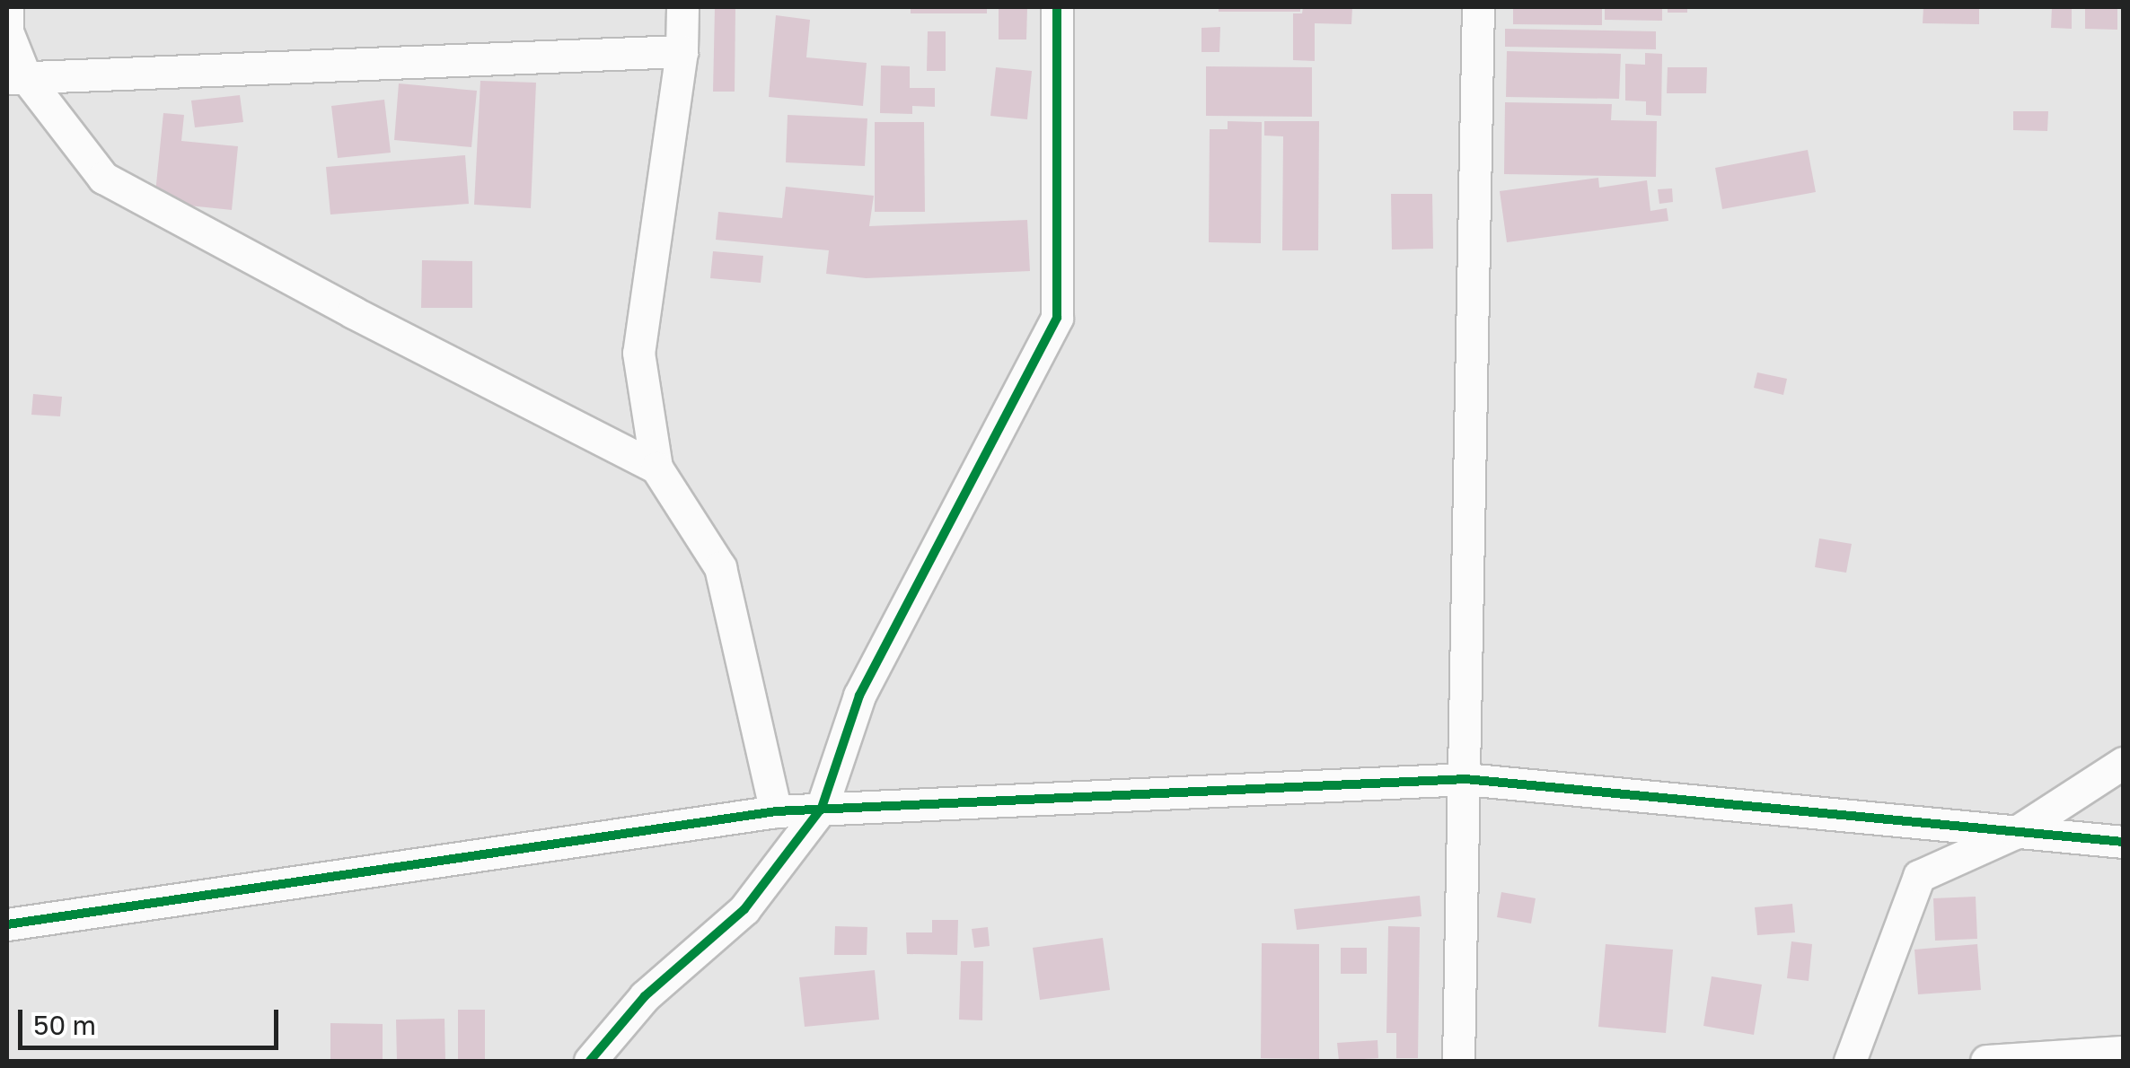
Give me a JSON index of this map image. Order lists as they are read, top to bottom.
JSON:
{
  "scale_bar": "50 m"
}
